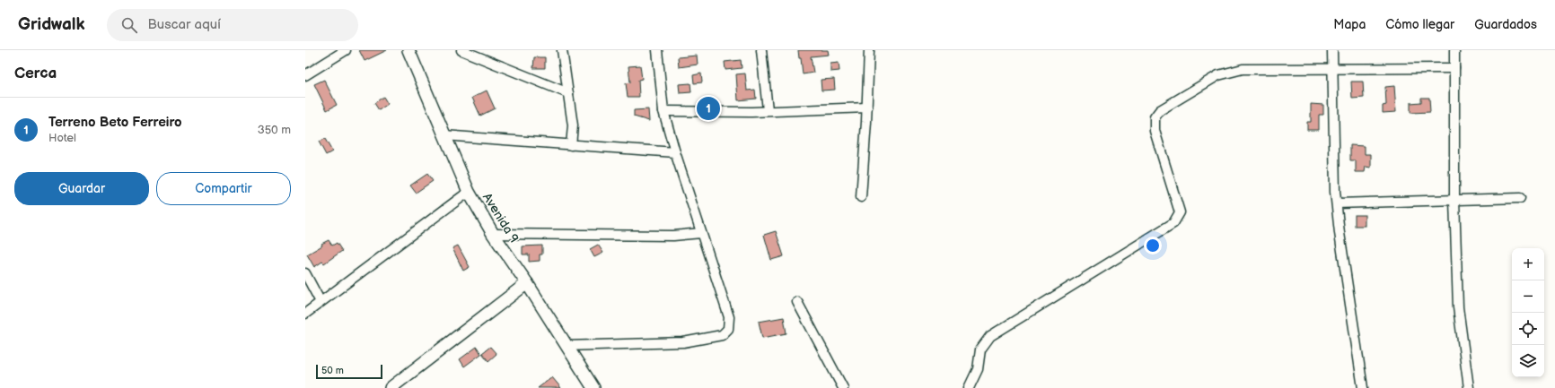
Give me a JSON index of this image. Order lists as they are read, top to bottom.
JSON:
{
  "streets": {
    "main road": ["Avenida 9"]
  },
  "scale_bar": "50 m",
  "page": {
    "header": "Gridwalk",
    "search": "Buscar aquí",
    "nav": ["Mapa", "Cómo llegar", "Guardados"],
    "heading": "Cerca",
    "pins": "1",
    "list": [
      {
        "mark": "1",
        "name": "Terreno Beto Ferreiro",
        "note": "Hotel",
        "value": "350 m"
      }
    ],
    "buttons": ["Guardar", "Compartir"],
    "map_buttons": ["+", "−"],
    "scale": "50 m"
  }
}
